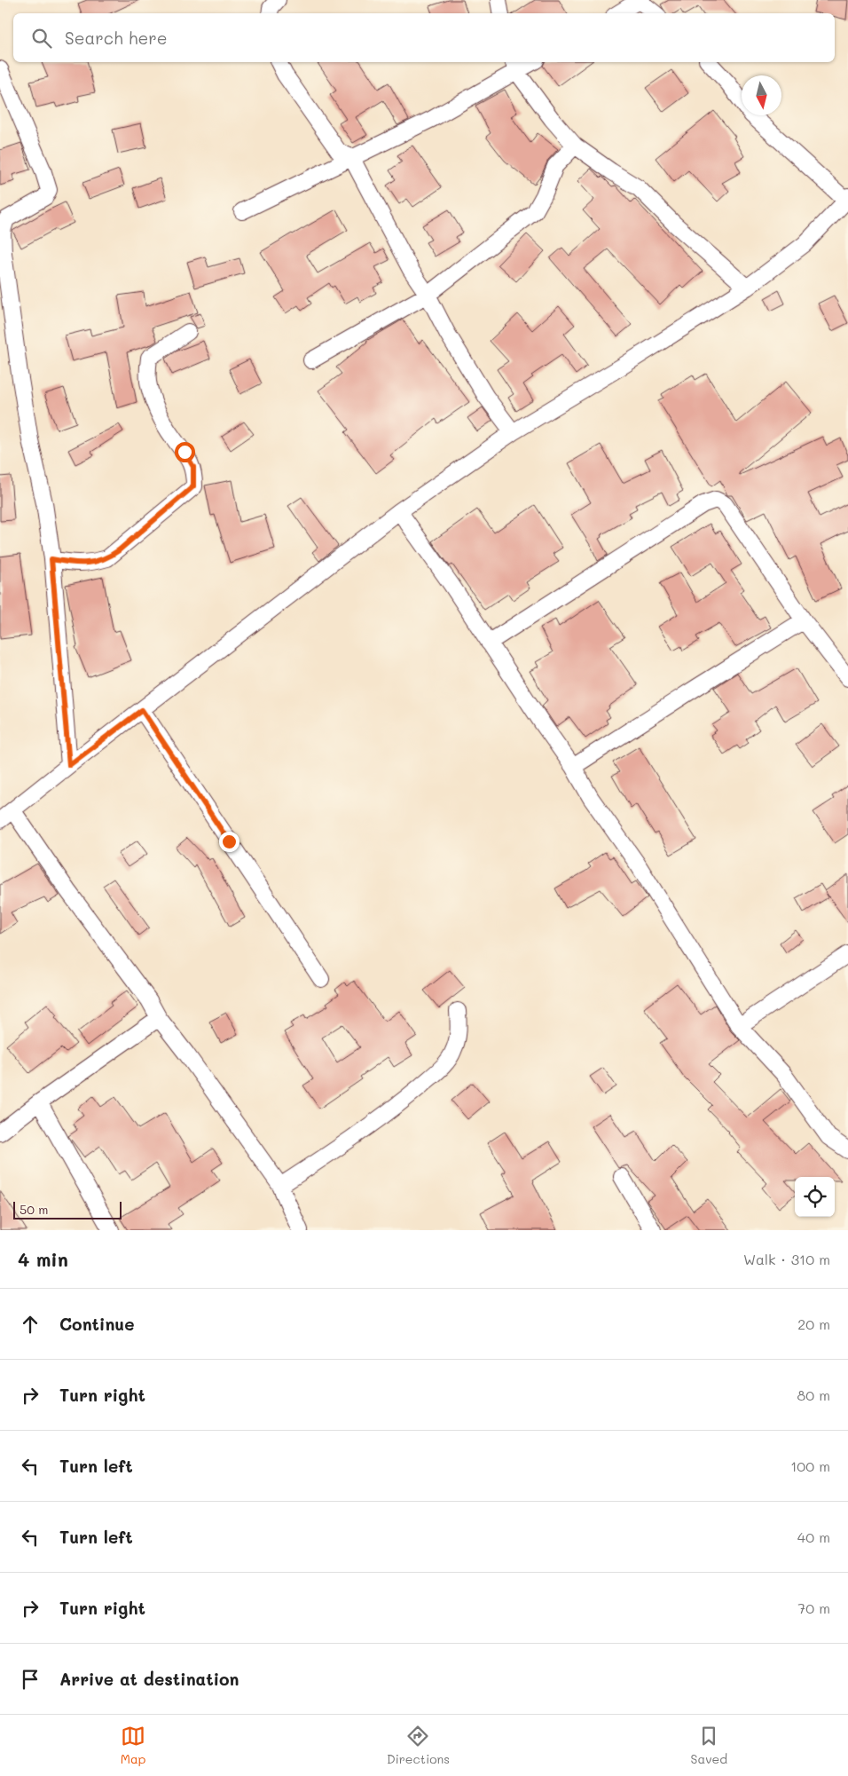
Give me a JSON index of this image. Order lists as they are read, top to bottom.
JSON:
{
  "scale_bar": "50 m",
  "north": "bottom",
  "page": {
    "search": "Search here",
    "scale": "50 m",
    "heading": ["4 min", "Walk · 310 m"],
    "list": [
      ["Continue", "20 m"],
      ["Turn right", "80 m"],
      ["Turn left", "100 m"],
      ["Turn left", "40 m"],
      ["Turn right", "70 m"],
      "Arrive at destination"
    ],
    "nav": ["Map", "Directions", "Saved"]
  }
}
